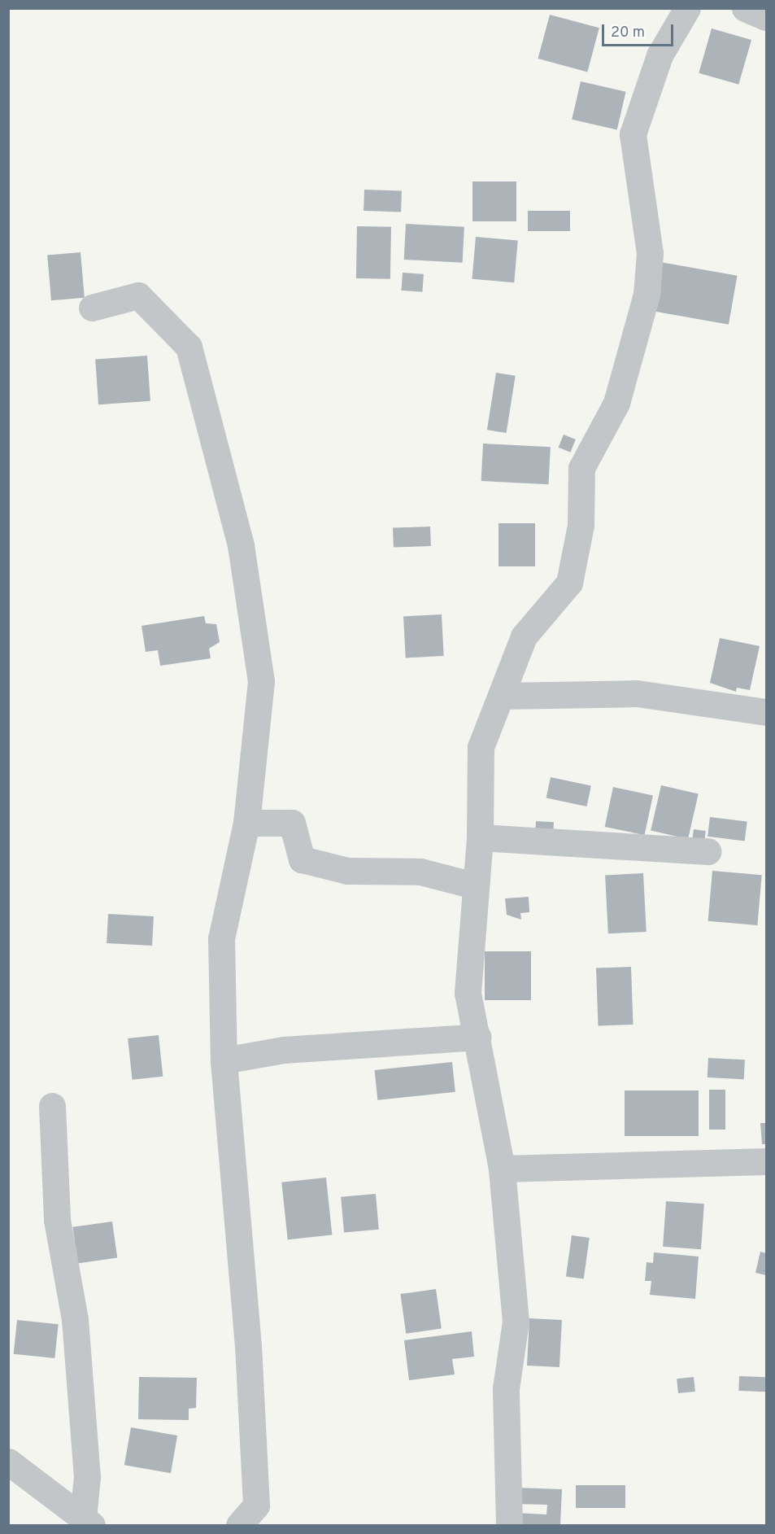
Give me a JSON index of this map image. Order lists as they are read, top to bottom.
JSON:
{
  "scale_bar": "20 m"
}
